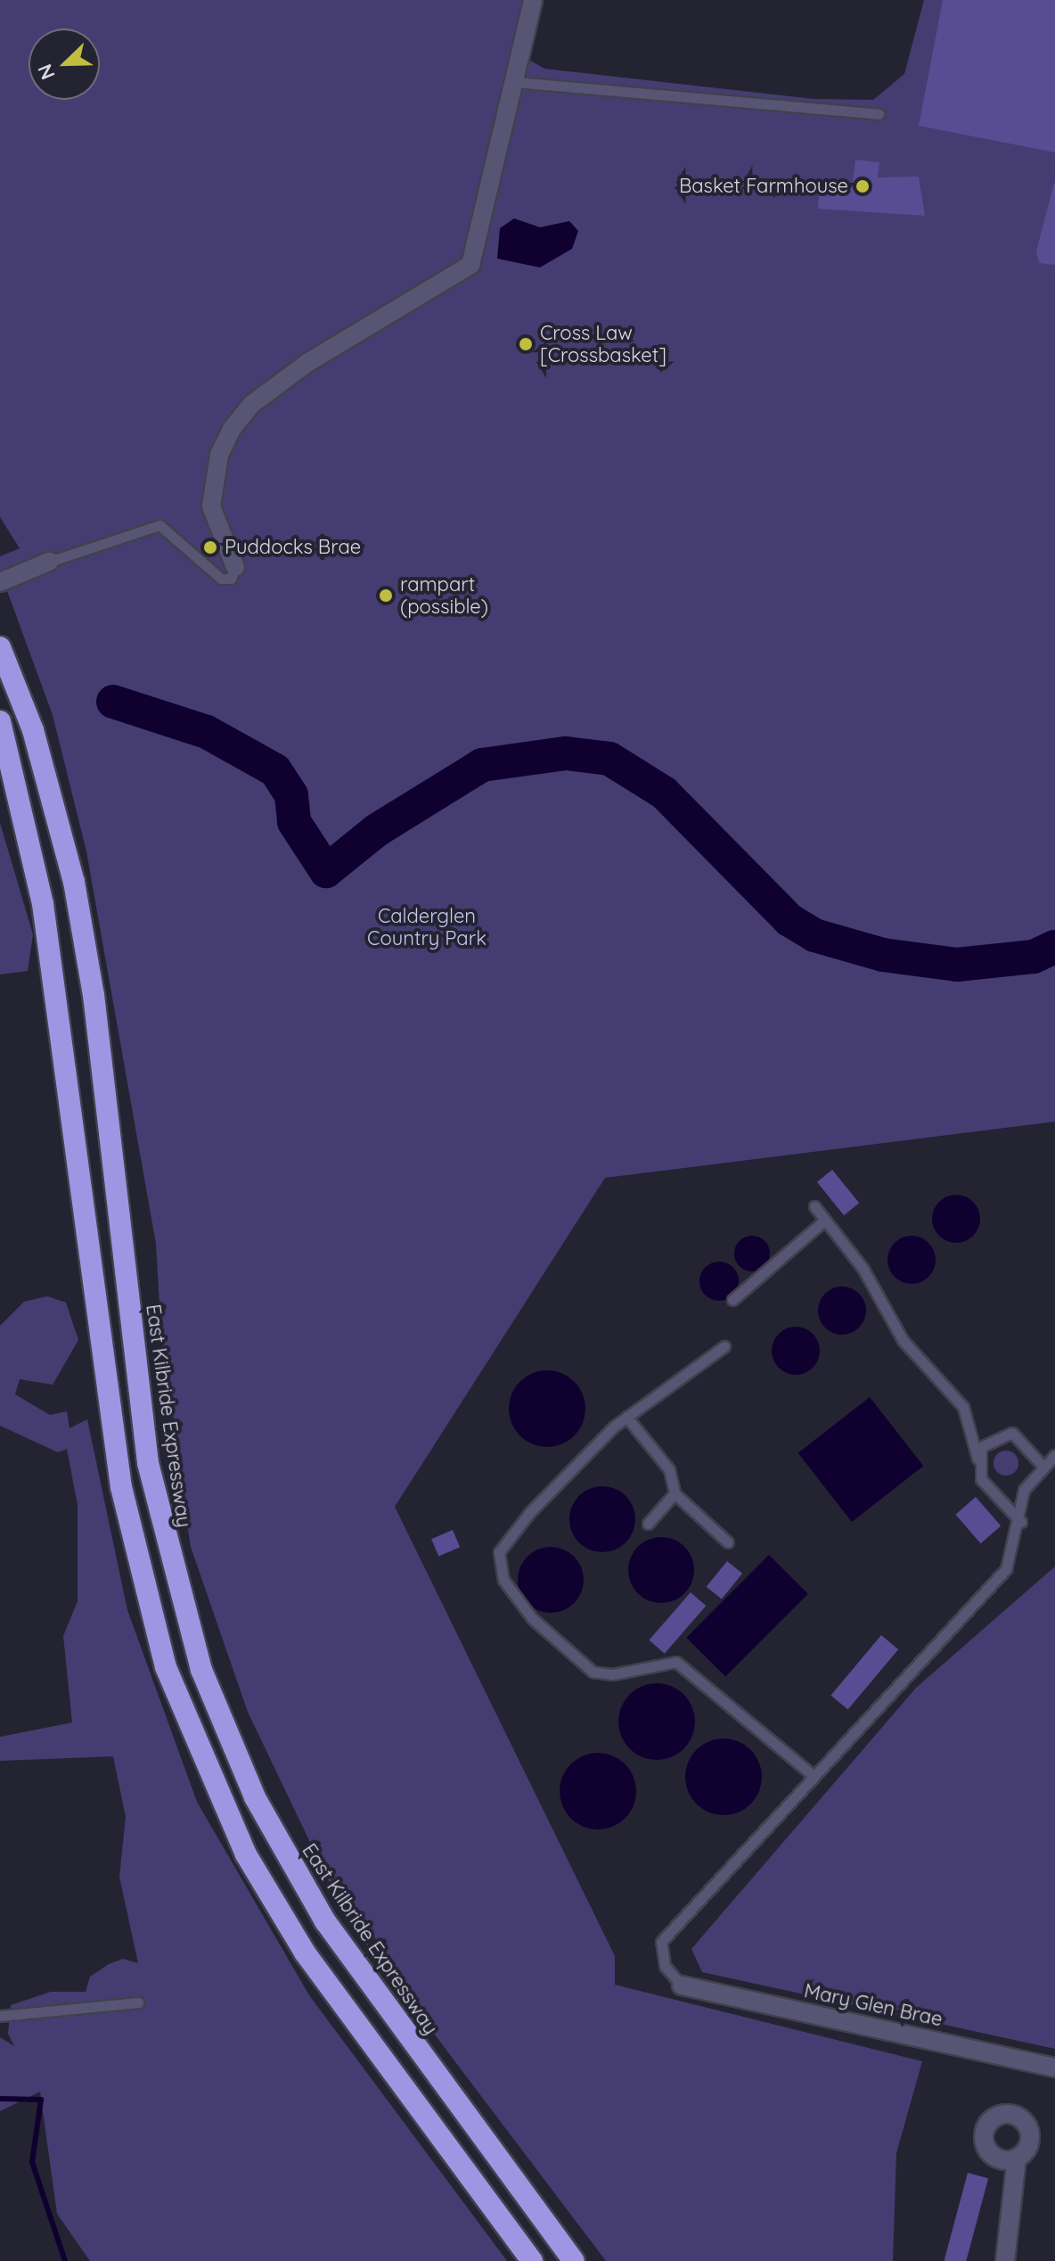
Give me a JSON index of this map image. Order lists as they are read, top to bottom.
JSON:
{
  "streets": {
    "highway": ["East Kilbride Expressway"],
    "street": ["Mary Glen Brae"]
  },
  "parks": ["Calderglen Country Park"],
  "places": [
    "Basket Farmhouse",
    "Cross Law [Crossbasket]",
    "Puddocks Brae",
    "rampart (possible)"
  ],
  "north": "bottom left"
}
